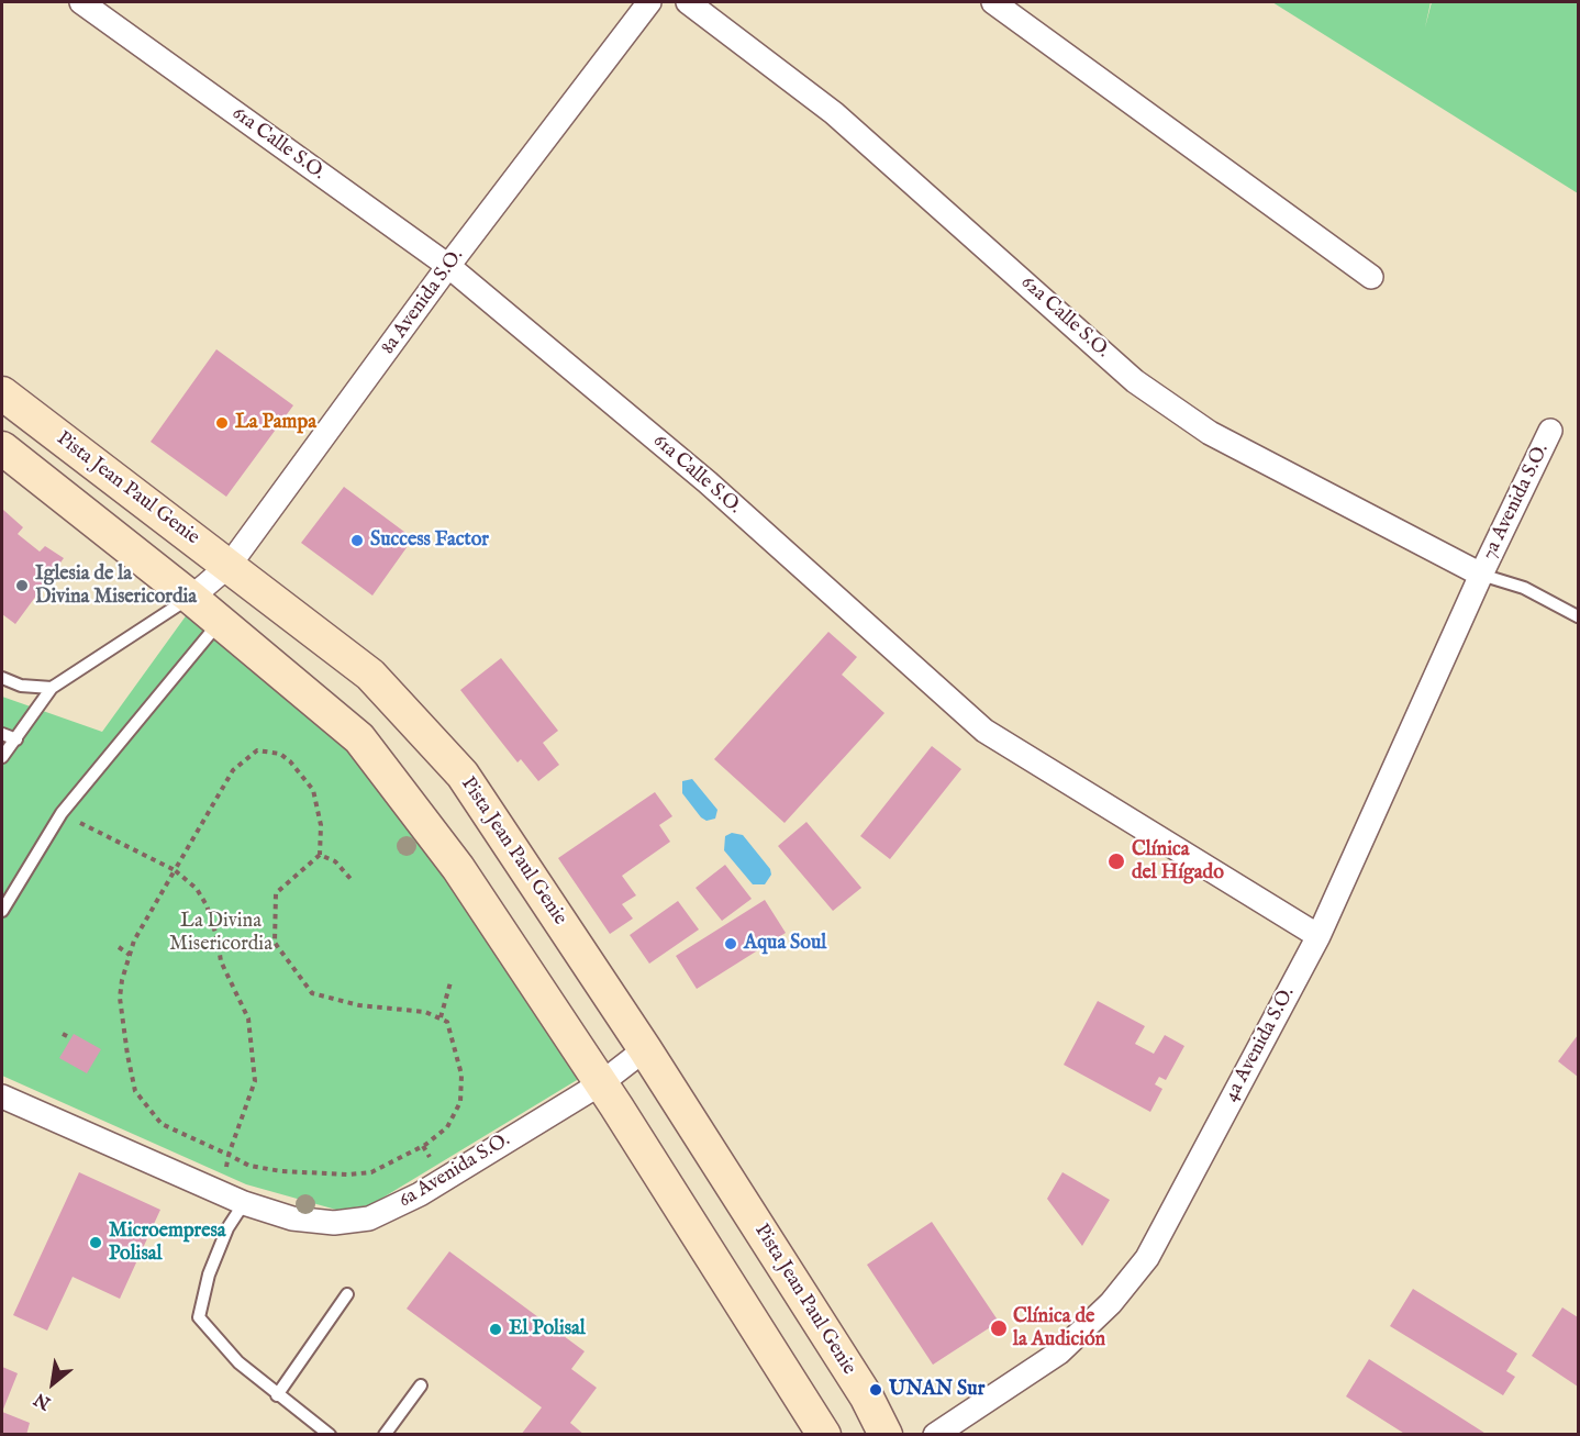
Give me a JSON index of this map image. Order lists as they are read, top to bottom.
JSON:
{
  "streets": {
    "main road": ["Pista Jean Paul Genie"],
    "street": [
      "61a Calle S.O.",
      "8a Avenida S.O.",
      "62a Calle S.O.",
      "7a Avenida S.O.",
      "4a Avenida S.O.",
      "6a Avenida S.O."
    ]
  },
  "crossings": [
    ["61a Calle S.O.", "8a Avenida S.O."],
    ["61a Calle S.O.", "4a Avenida S.O."],
    ["8a Avenida S.O.", "Pista Jean Paul Genie"],
    ["62a Calle S.O.", "7a Avenida S.O."],
    ["62a Calle S.O.", "4a Avenida S.O."],
    ["Pista Jean Paul Genie", "6a Avenida S.O."],
    ["7a Avenida S.O.", "4a Avenida S.O."]
  ],
  "parks": ["La Divina Misericordia"],
  "places": [
    "La Pampa",
    "Success Factor",
    "Iglesia de la Divina Misericordia",
    "Clínica del Hígado",
    "Aqua Soul",
    "Microempresa Polisal",
    "Clínica de la Audición",
    "El Polisal",
    "UNAN Sur"
  ],
  "north": "bottom left"
}
